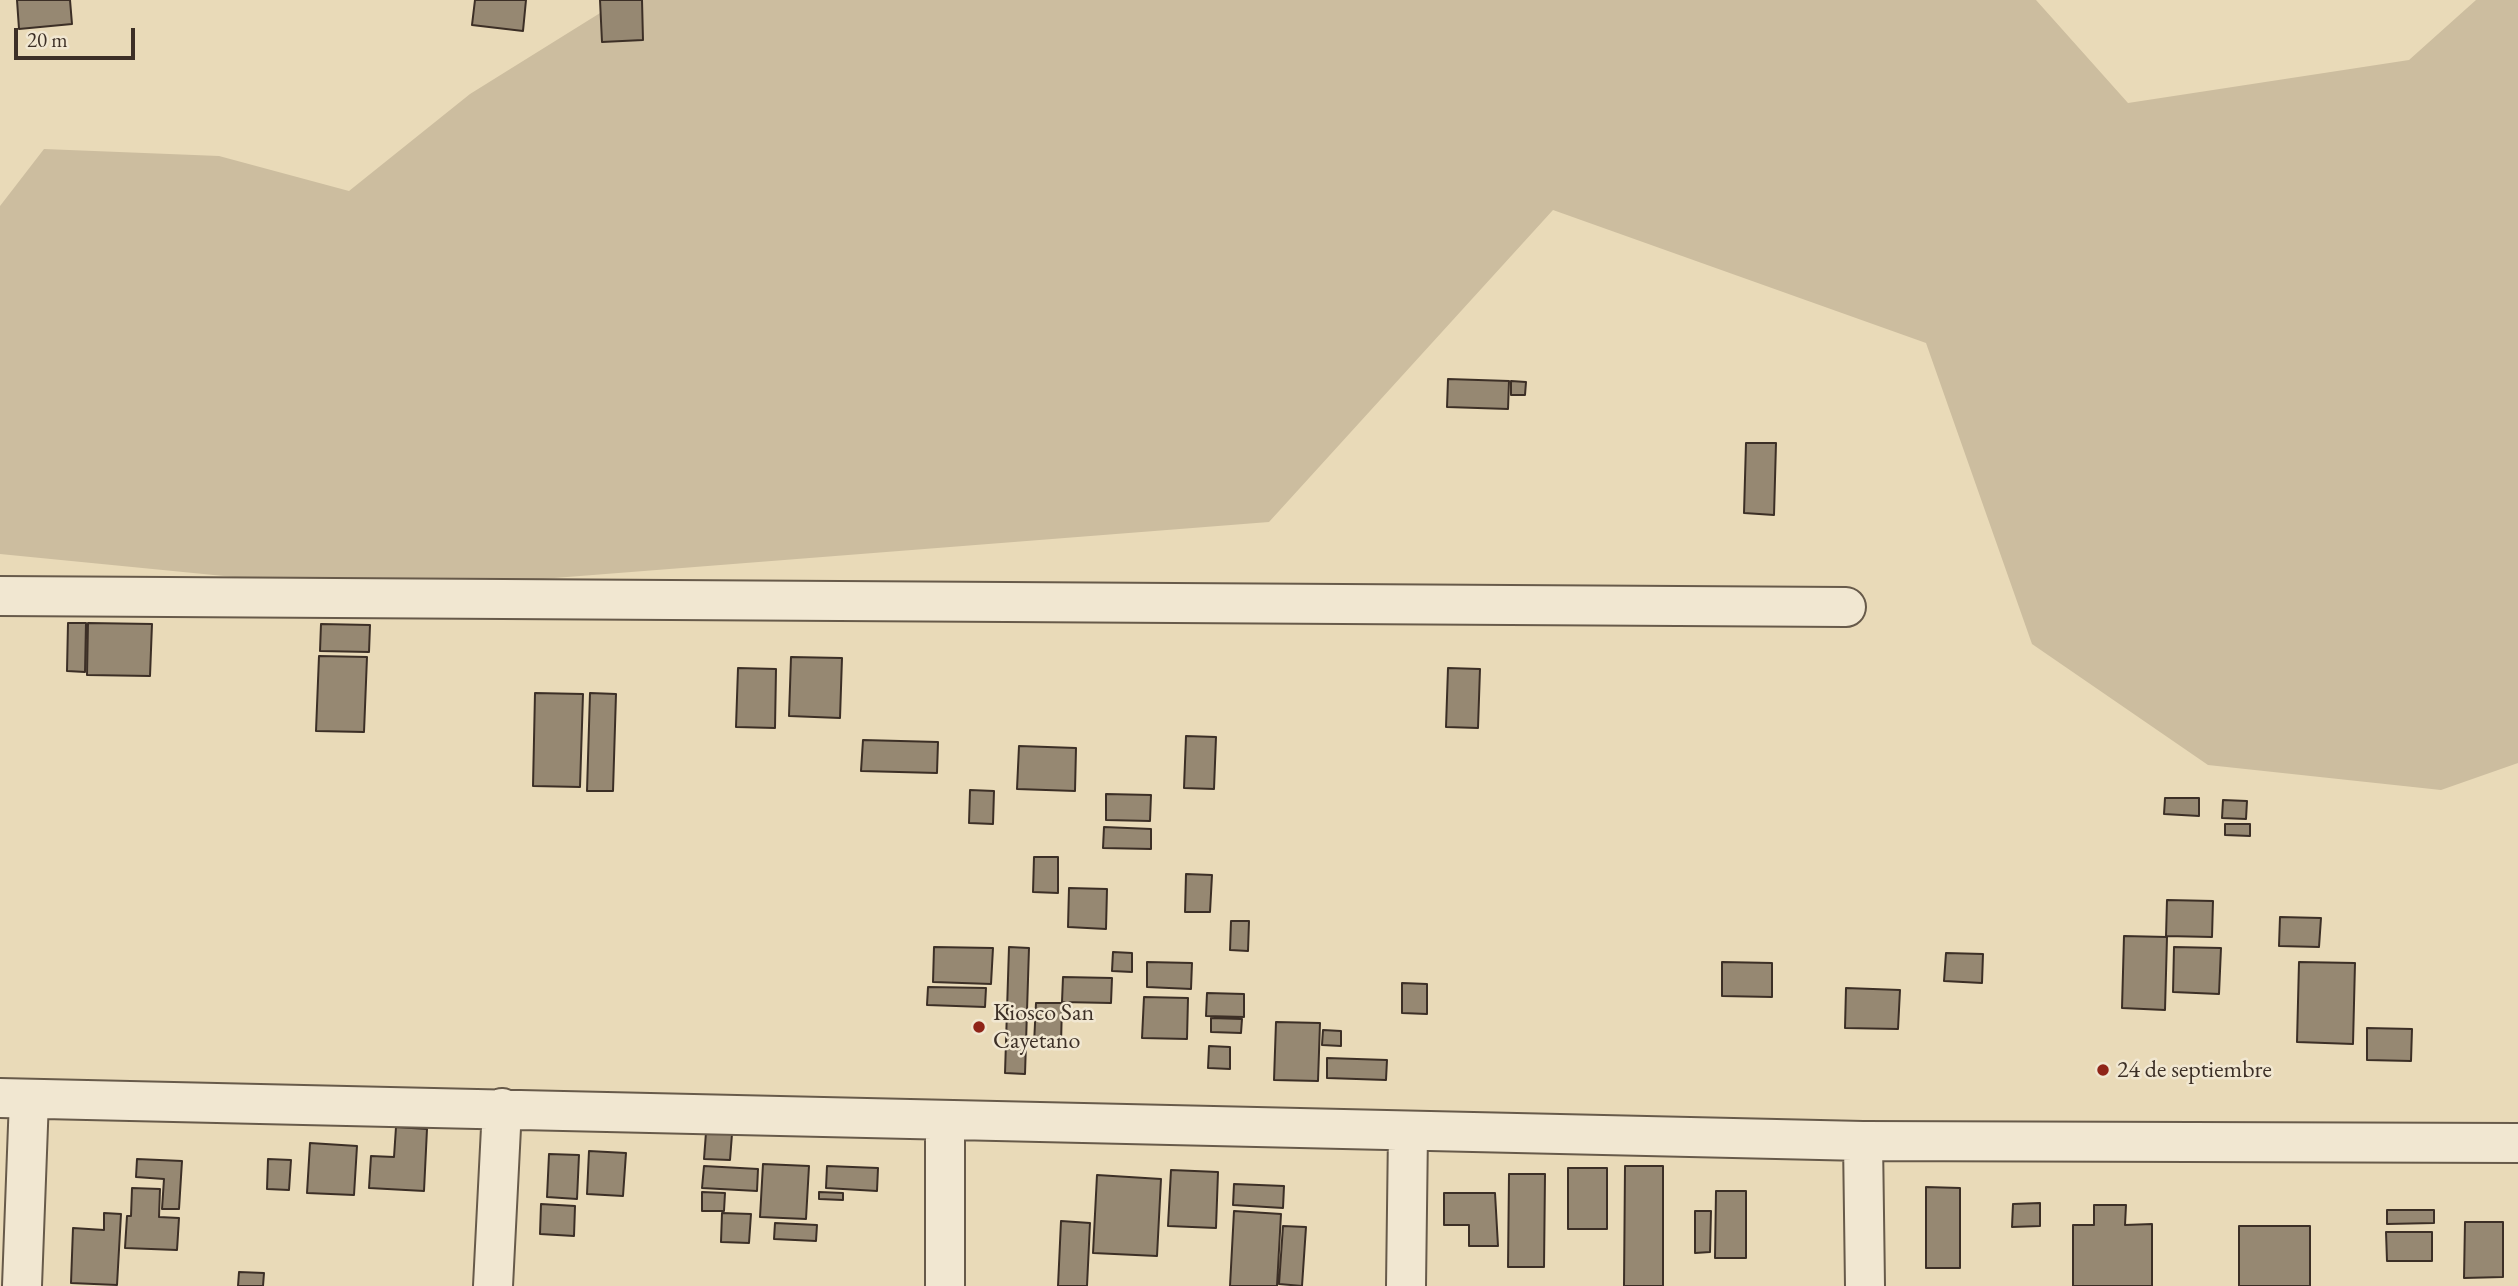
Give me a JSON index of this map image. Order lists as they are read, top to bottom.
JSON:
{
  "places": ["Kiosco San Cayetano", "24 de septiembre"],
  "scale_bar": "20 m"
}
